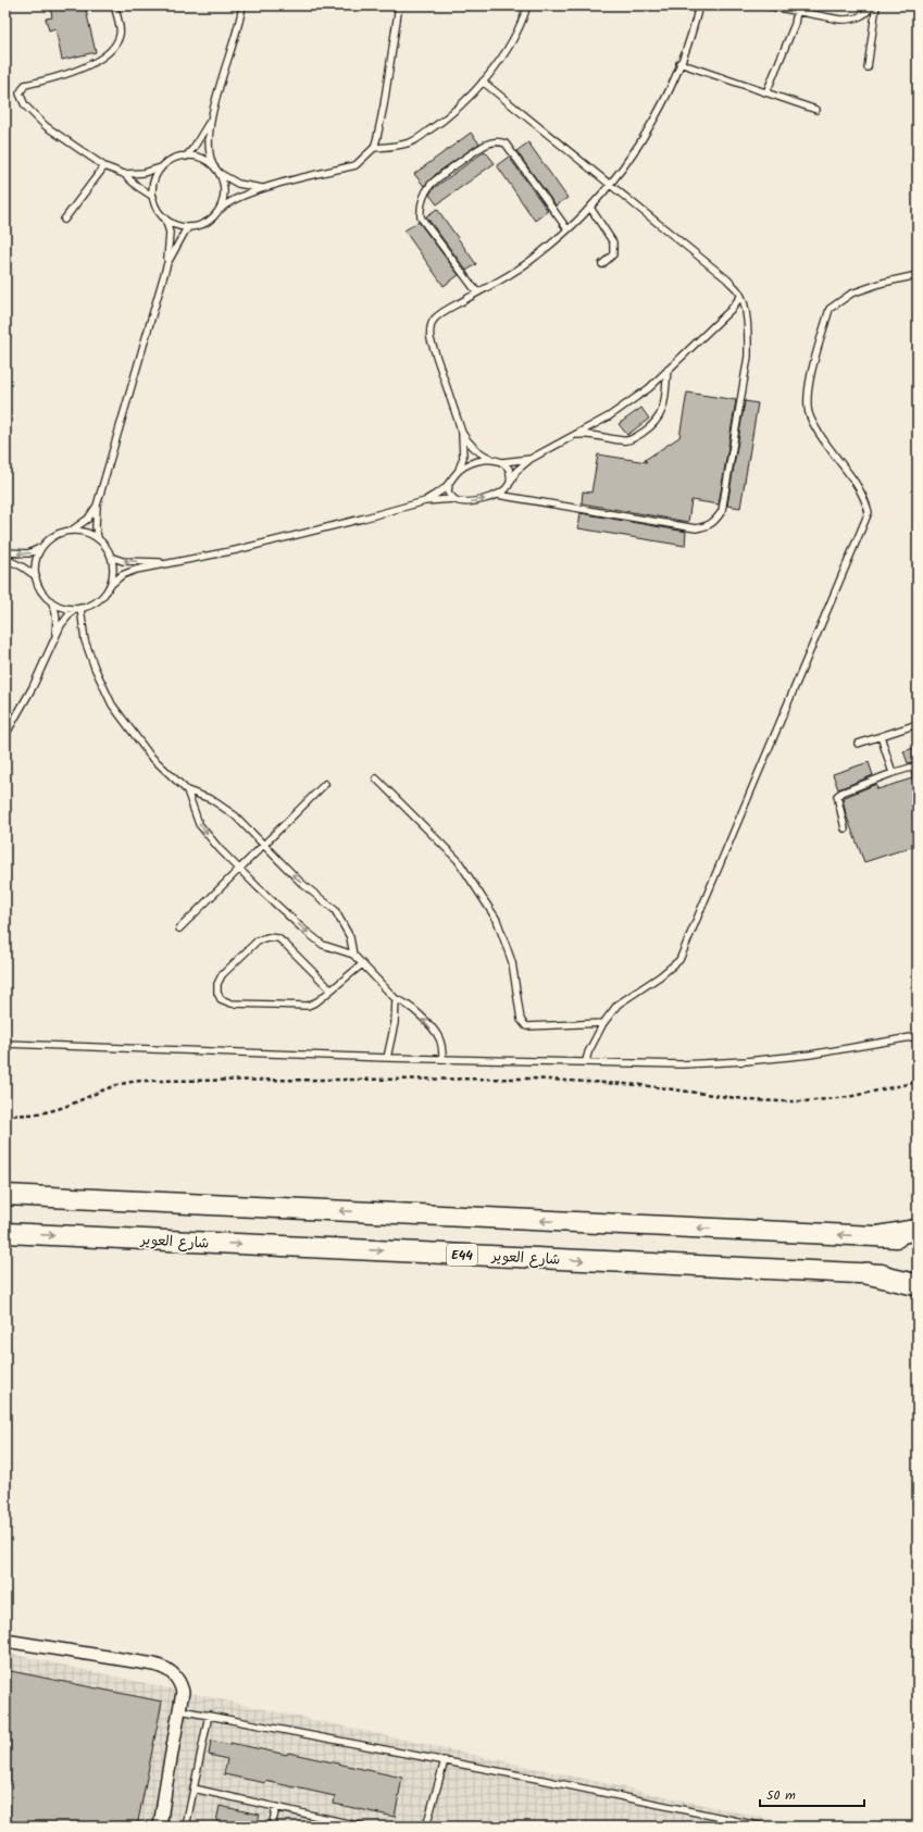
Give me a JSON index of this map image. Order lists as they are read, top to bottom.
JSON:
{
  "streets": {
    "highway": ["شارع العوير", "E44"]
  },
  "scale_bar": "50 m"
}
